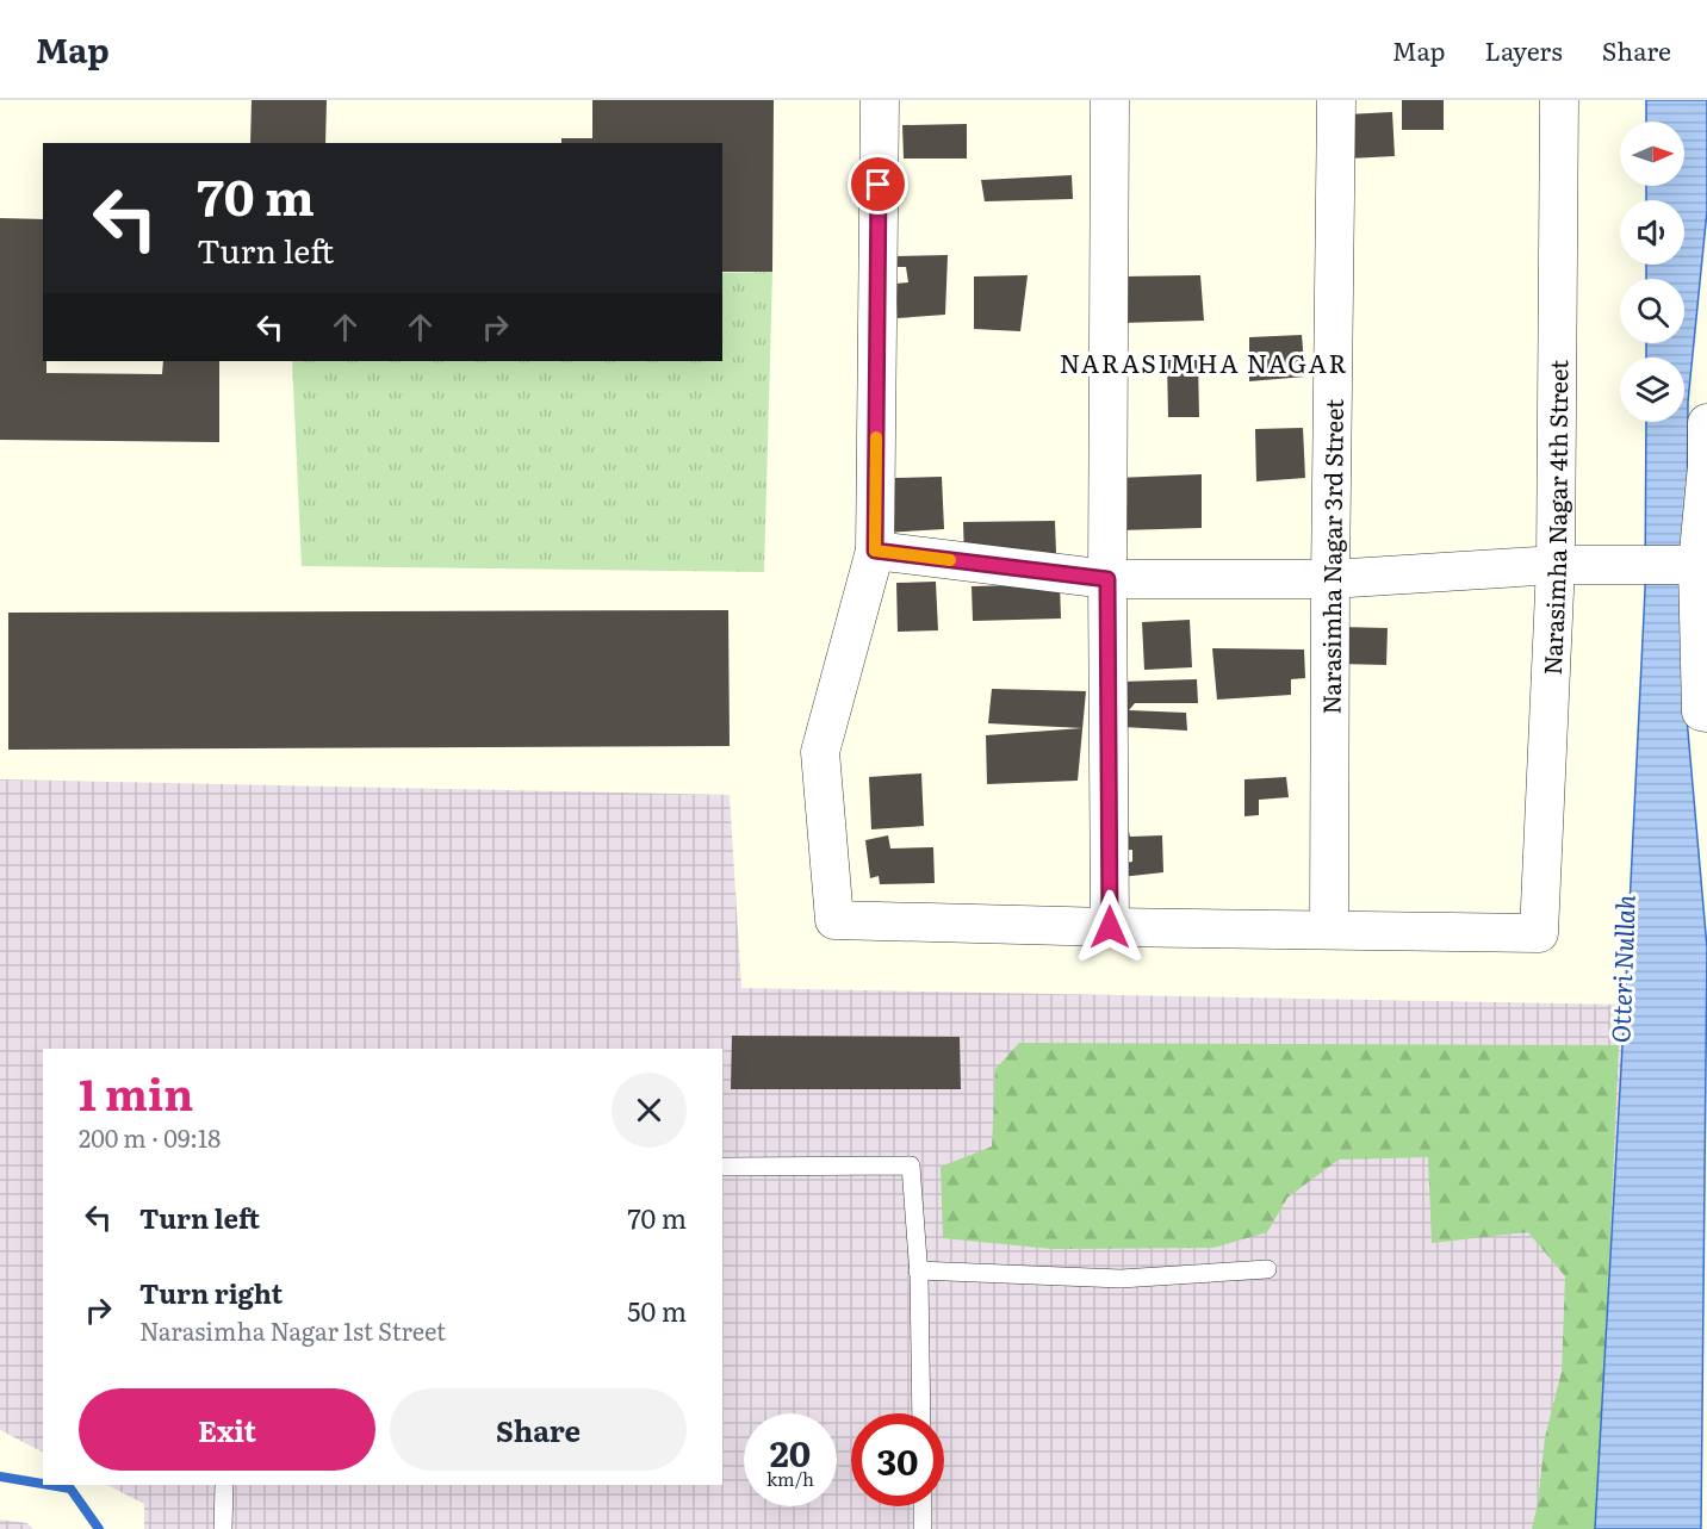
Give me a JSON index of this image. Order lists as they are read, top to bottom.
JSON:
{
  "streets": {
    "street": ["Narasimha Nagar 4th Street", "Narasimha Nagar 3rd Street"]
  },
  "crossings": [
    ["Narasimha Nagar 4th Street", "Narasimha Nagar 3rd Street"]
  ],
  "districts": ["NARASIMHA NAGAR"],
  "water": ["Otteri Nullah"],
  "north": "right",
  "page": {
    "header": "Map",
    "nav": ["Map", "Layers", "Share"],
    "turn": ["70 m", "Turn left"],
    "heading": ["1 min", "200 m · 09:18"],
    "list": [
      {
        "name": "Turn left",
        "value": "70 m"
      },
      {
        "name": "Turn right",
        "note": "Narasimha Nagar 1st Street",
        "value": "50 m"
      }
    ],
    "buttons": ["Exit", "Share"],
    "speed": "20 km/h",
    "limit": "30"
  }
}
